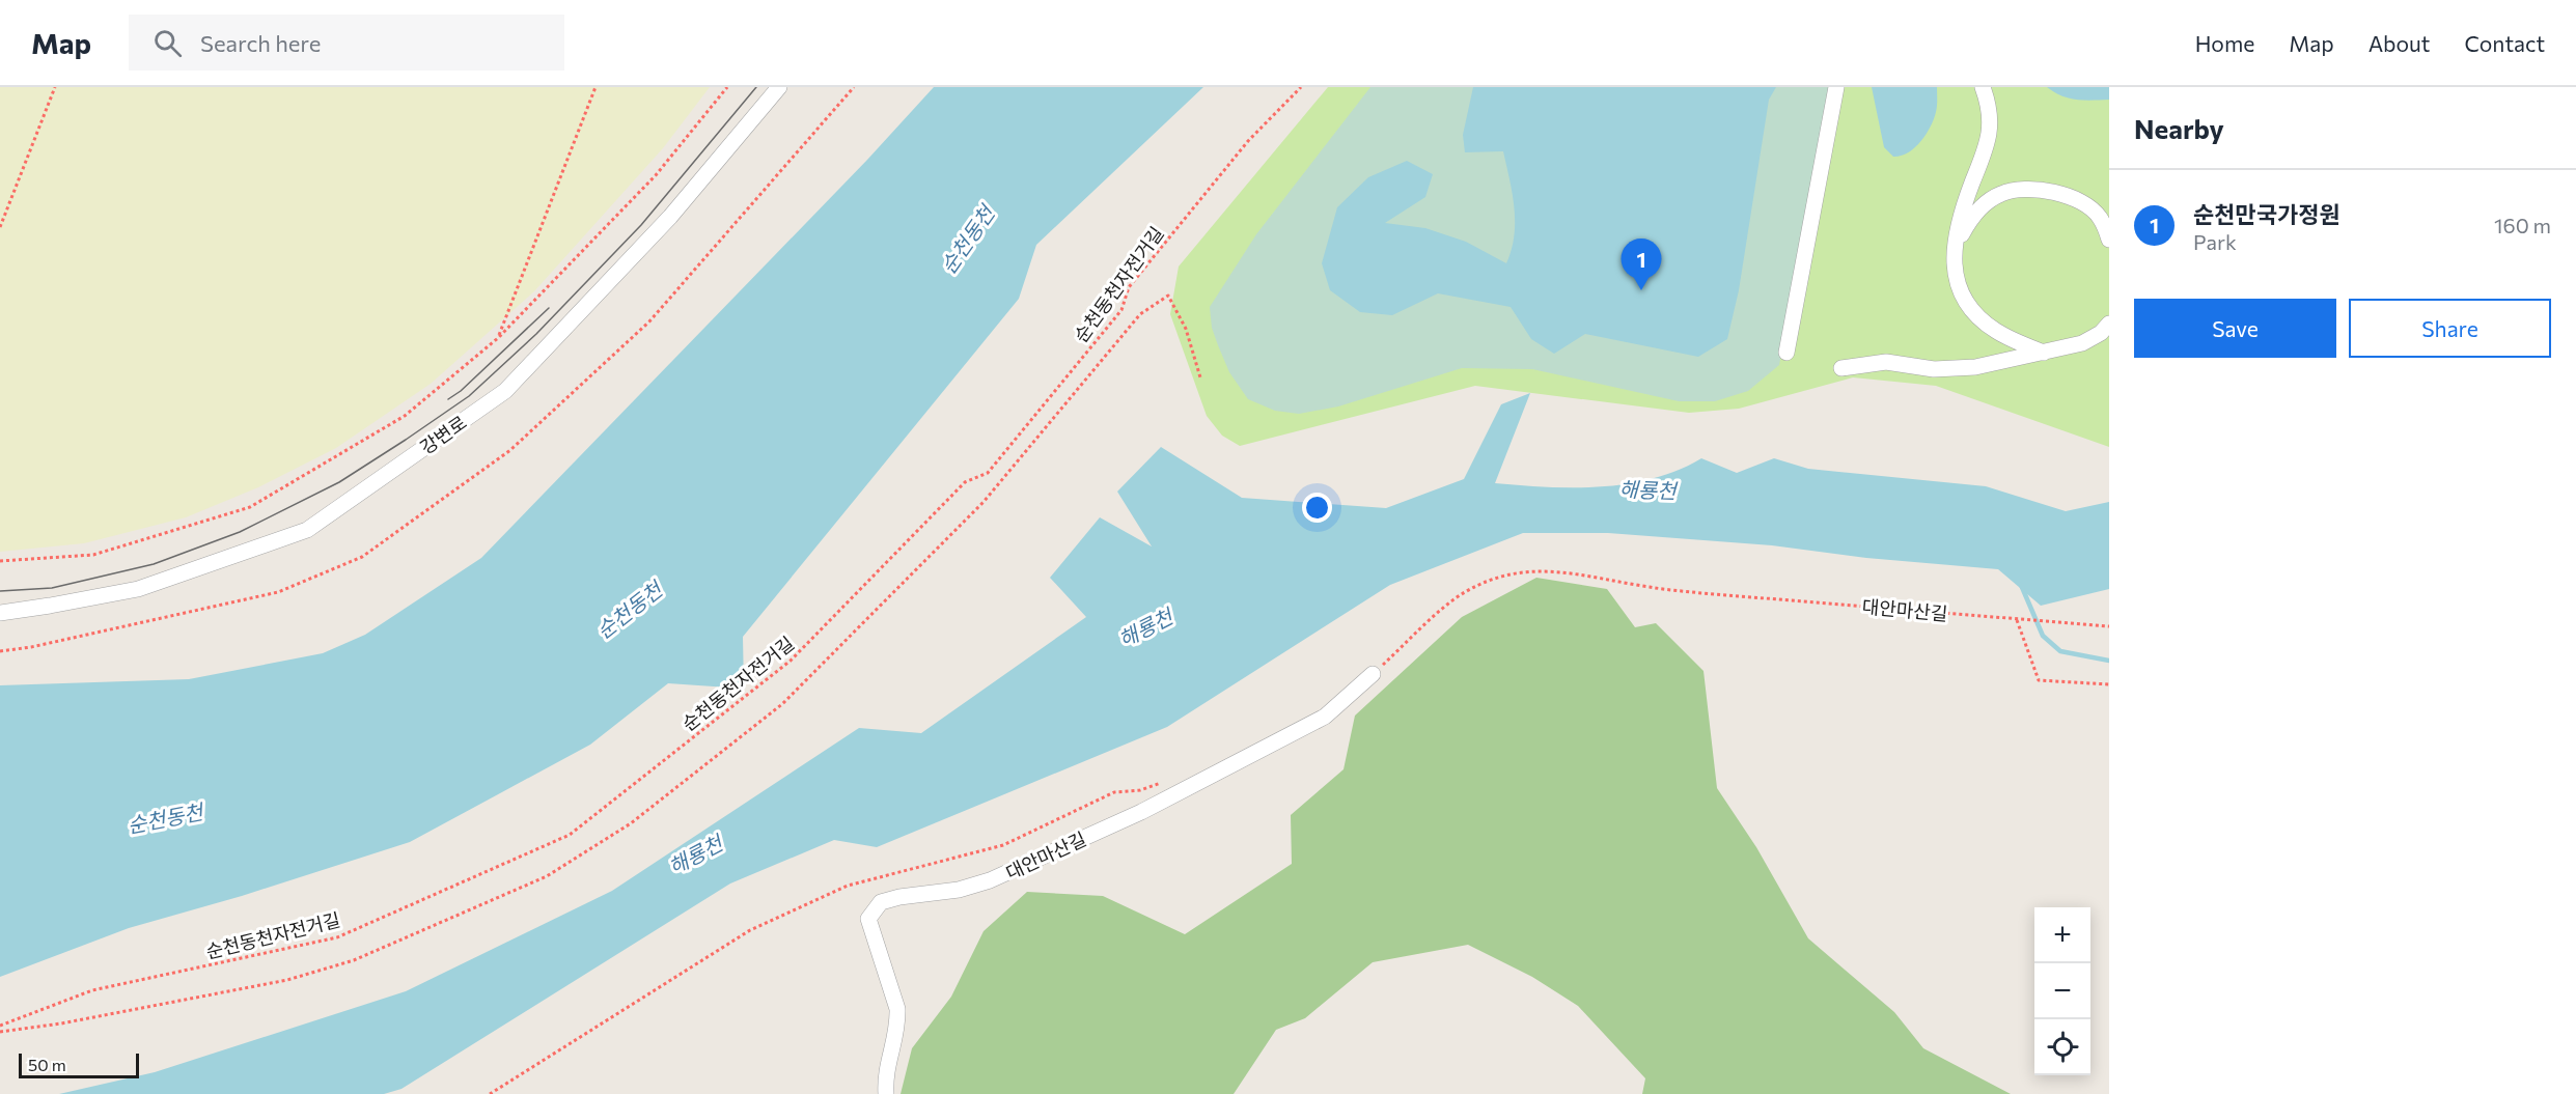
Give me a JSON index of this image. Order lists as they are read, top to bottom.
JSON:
{
  "streets": {
    "street": ["강변로", "대안마산길"],
    "path": ["순천동천자전거길"]
  },
  "water": ["순천동천", "해룡천"],
  "scale_bar": "50 m",
  "page": {
    "header": "Map",
    "search": "Search here",
    "nav": [
      "Home",
      "Map",
      "About",
      "Contact"
    ],
    "heading": "Nearby",
    "list": [
      {
        "mark": "1",
        "name": "순천만국가정원",
        "note": "Park",
        "value": "160 m"
      }
    ],
    "pins": "1",
    "buttons": ["Save", "Share"],
    "map_buttons": ["+", "−"],
    "scale": "50 m"
  }
}
